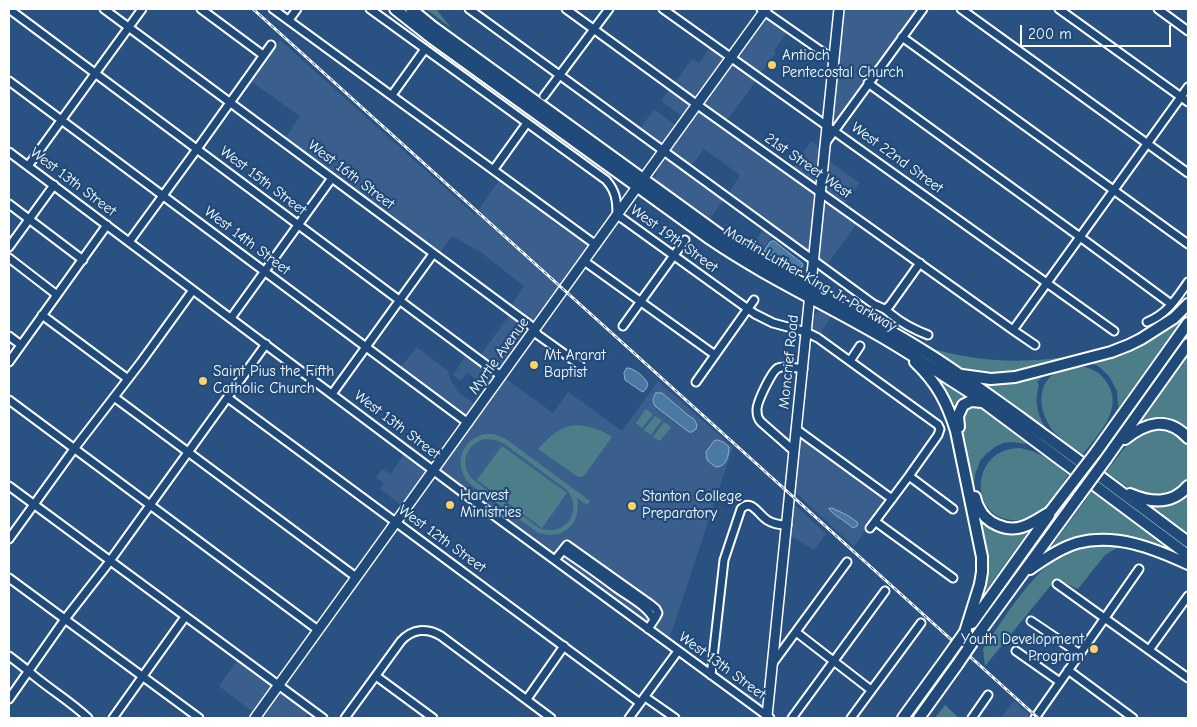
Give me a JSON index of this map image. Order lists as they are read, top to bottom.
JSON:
{
  "streets": {
    "highway": ["Martin Luther King Jr. Parkway"],
    "main road": ["Myrtle Avenue", "Moncrief Road"],
    "street": [
      "West 22nd Street",
      "21st Street West",
      "West 16th Street",
      "West 15th Street",
      "West 13th Street",
      "West 19th Street",
      "West 14th Street",
      "West 12th Street"
    ]
  },
  "crossings": [
    ["West 22nd Street", "Myrtle Avenue"],
    ["West 22nd Street", "Moncrief Road"],
    ["21st Street West", "Myrtle Avenue"],
    ["21st Street West", "Moncrief Road"],
    ["West 16th Street", "Myrtle Avenue"],
    ["West 15th Street", "Myrtle Avenue"],
    ["West 13th Street", "Myrtle Avenue"],
    ["West 13th Street", "Moncrief Road"],
    ["West 19th Street", "Myrtle Avenue"],
    ["West 19th Street", "Moncrief Road"],
    ["West 14th Street", "Myrtle Avenue"],
    ["Martin Luther King Jr. Parkway", "Myrtle Avenue"],
    ["Martin Luther King Jr. Parkway", "Moncrief Road"],
    ["Myrtle Avenue", "West 12th Street"]
  ],
  "places": [
    "Antioch Pentecostal Church",
    "Mt Ararat Baptist",
    "Saint Pius the Fifth Catholic Church",
    "Harvest Ministries",
    "Stanton College Preparatory",
    "Youth Development Program"
  ],
  "scale_bar": "200 m"
}
